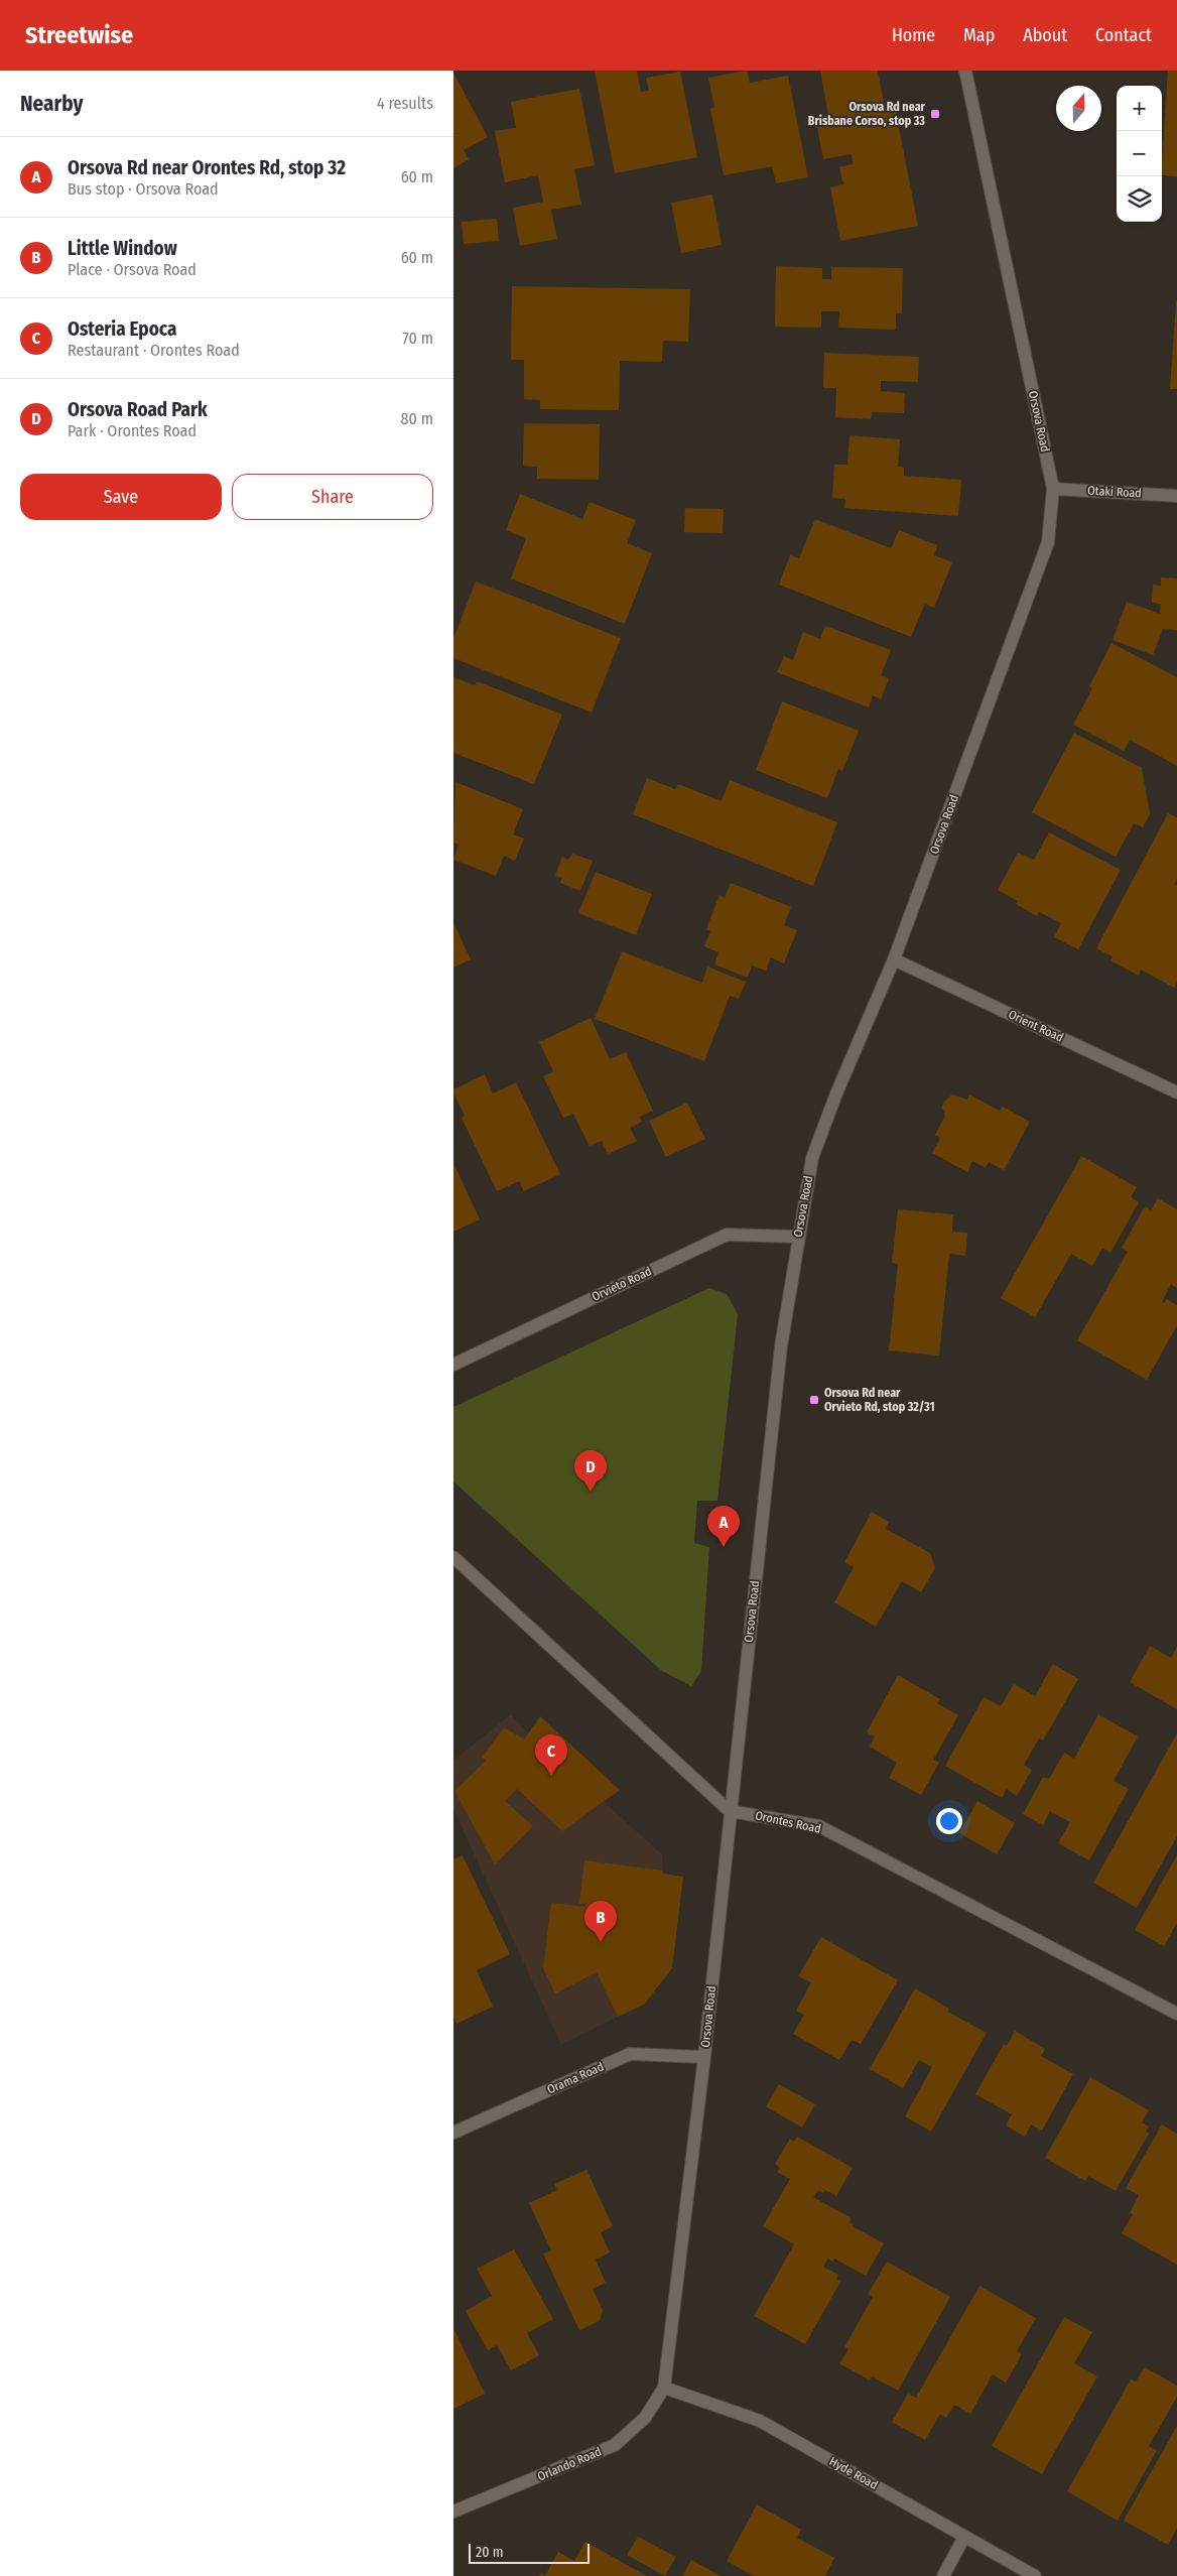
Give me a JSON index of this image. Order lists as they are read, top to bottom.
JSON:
{
  "streets": {
    "street": [
      "Orsova Road",
      "Otaki Road",
      "Orient Road",
      "Orvieto Road",
      "Orontes Road",
      "Orama Road",
      "Orlando Road",
      "Hyde Road"
    ]
  },
  "crossings": [
    ["Orsova Road", "Otaki Road"],
    ["Orsova Road", "Orient Road"],
    ["Orsova Road", "Orvieto Road"],
    ["Orsova Road", "Orontes Road"],
    ["Orsova Road", "Orama Road"],
    ["Orsova Road", "Orlando Road"],
    ["Orsova Road", "Hyde Road"],
    ["Orlando Road", "Hyde Road"]
  ],
  "places": {
    "transit": ["Orsova Rd near Brisbane Corso, stop 33", "Orsova Rd near Orvieto Rd, stop 32/31"]
  },
  "scale_bar": "20 m",
  "north": "top",
  "page": {
    "header": "Streetwise",
    "nav": [
      "Home",
      "Map",
      "About",
      "Contact"
    ],
    "heading": ["Nearby", "4 results"],
    "map_buttons": ["+", "−"],
    "list": [
      {
        "mark": "A",
        "name": "Orsova Rd near Orontes Rd, stop 32",
        "note": "Bus stop · Orsova Road",
        "value": "60 m"
      },
      {
        "mark": "B",
        "name": "Little Window",
        "note": "Place · Orsova Road",
        "value": "60 m"
      },
      {
        "mark": "C",
        "name": "Osteria Epoca",
        "note": "Restaurant · Orontes Road",
        "value": "70 m"
      },
      {
        "mark": "D",
        "name": "Orsova Road Park",
        "note": "Park · Orontes Road",
        "value": "80 m"
      }
    ],
    "buttons": ["Save", "Share"],
    "pins": [
      "D",
      "A",
      "C",
      "B"
    ],
    "scale": "20 m"
  }
}
